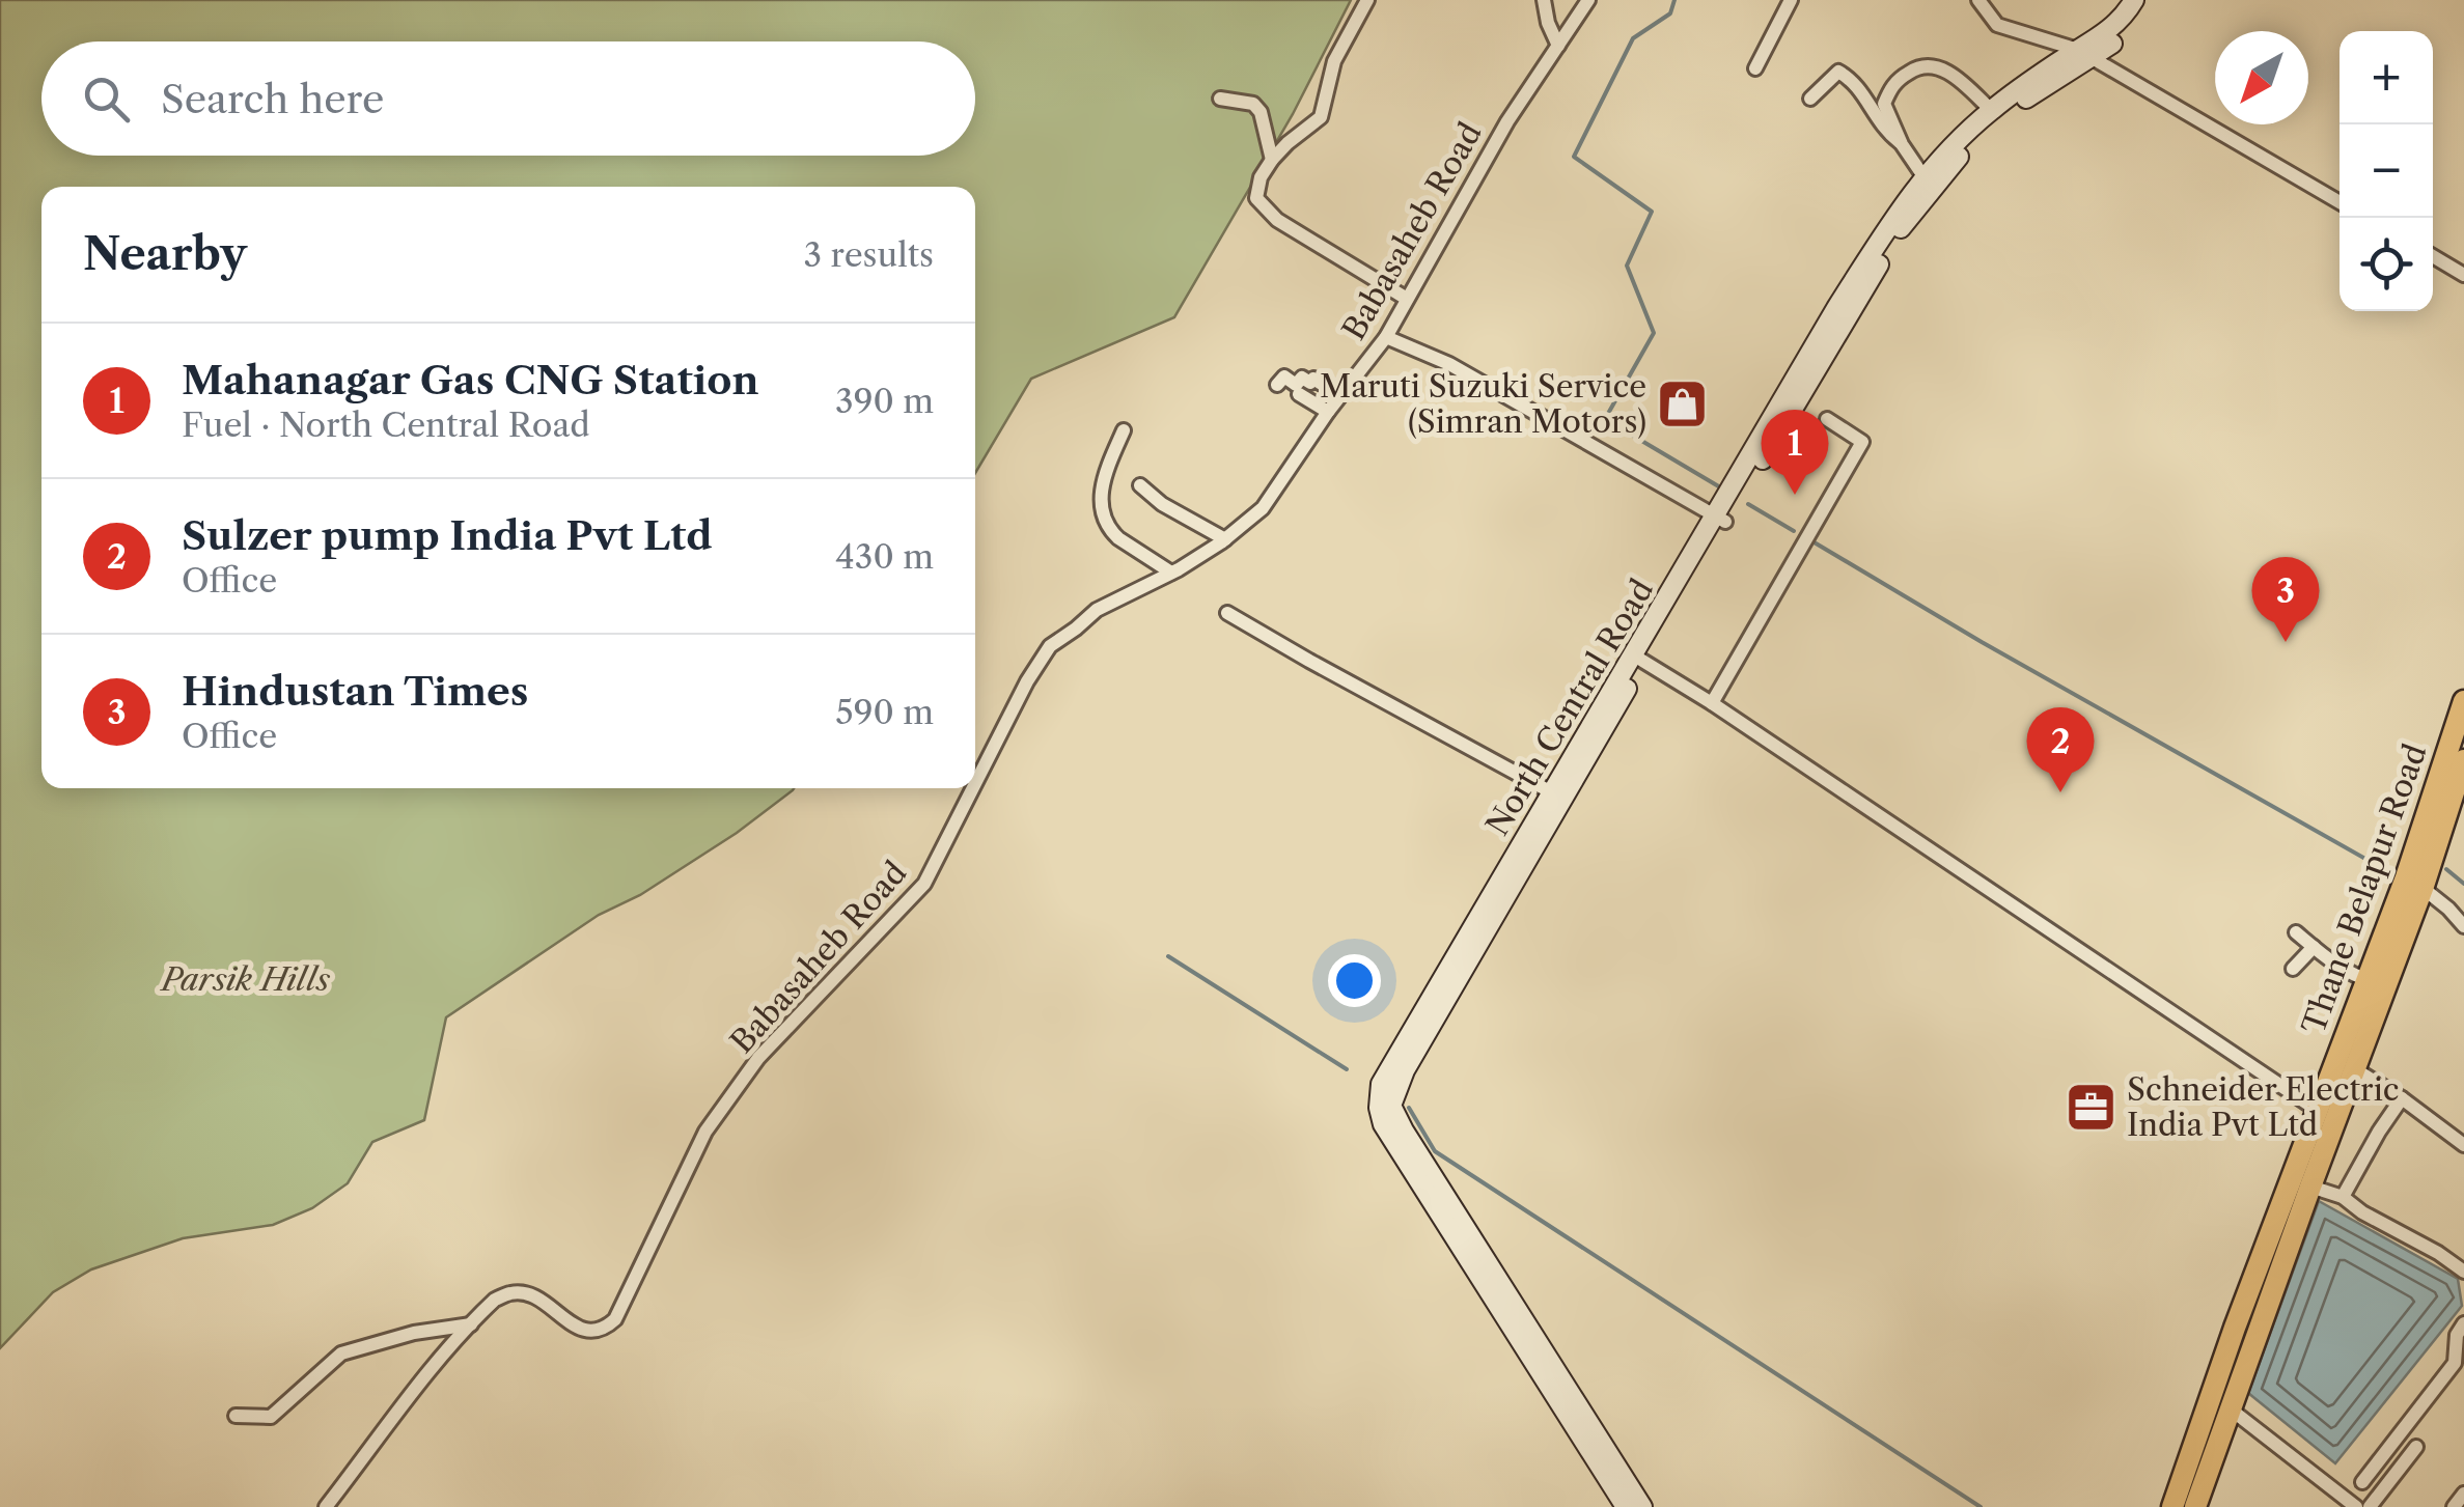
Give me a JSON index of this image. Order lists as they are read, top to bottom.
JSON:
{
  "streets": {
    "main road": ["North Central Road", "Thane Belapur Road"],
    "street": ["Babasaheb Road"]
  },
  "parks": ["Parsik Hills"],
  "places": {
    "shop": ["Maruti Suzuki Service (Simran Motors)"],
    "office": ["Schneider Electric India Pvt Ltd"]
  },
  "north": "bottom left",
  "page": {
    "map_buttons": ["+", "−"],
    "search": "Search here",
    "heading": ["Nearby", "3 results"],
    "list": [
      {
        "mark": "1",
        "name": "Mahanagar Gas CNG Station",
        "note": "Fuel · North Central Road",
        "value": "390 m"
      },
      {
        "mark": "2",
        "name": "Sulzer pump India Pvt Ltd",
        "note": "Office",
        "value": "430 m"
      },
      {
        "mark": "3",
        "name": "Hindustan Times",
        "note": "Office",
        "value": "590 m"
      }
    ],
    "pins": ["1", "3", "2"]
  }
}
